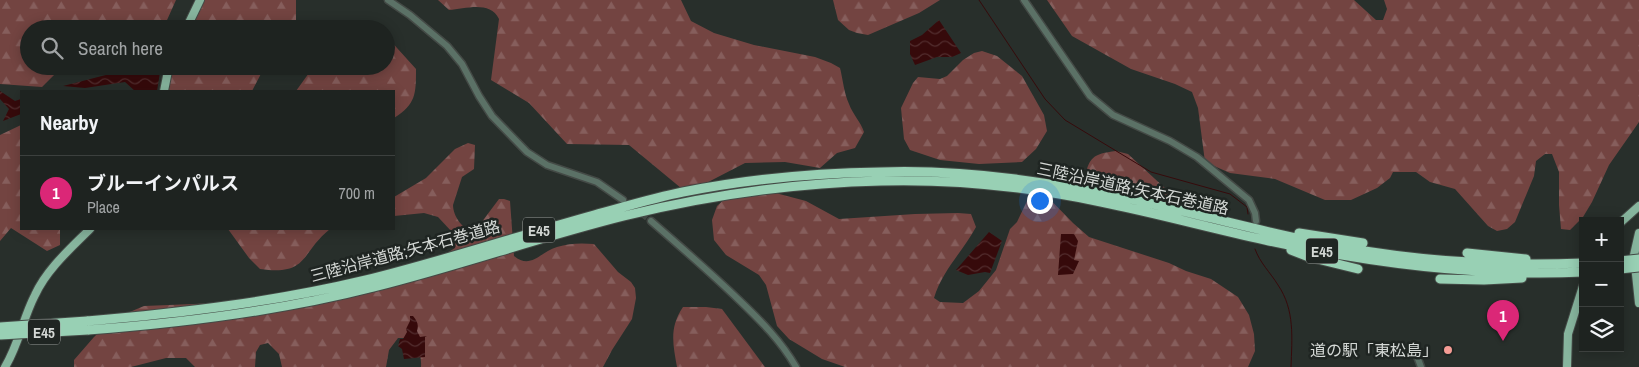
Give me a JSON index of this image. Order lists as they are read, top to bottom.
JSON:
{
  "streets": {
    "highway": ["三陸沿岸道路;矢本石巻道路", "E45"]
  },
  "places": ["道の駅「東松島」"],
  "page": {
    "search": "Search here",
    "heading": "Nearby",
    "list": [
      {
        "mark": "1",
        "name": "ブルーインパルス",
        "note": "Place",
        "value": "700 m"
      }
    ],
    "map_buttons": ["+", "−"],
    "pins": "1"
  }
}
